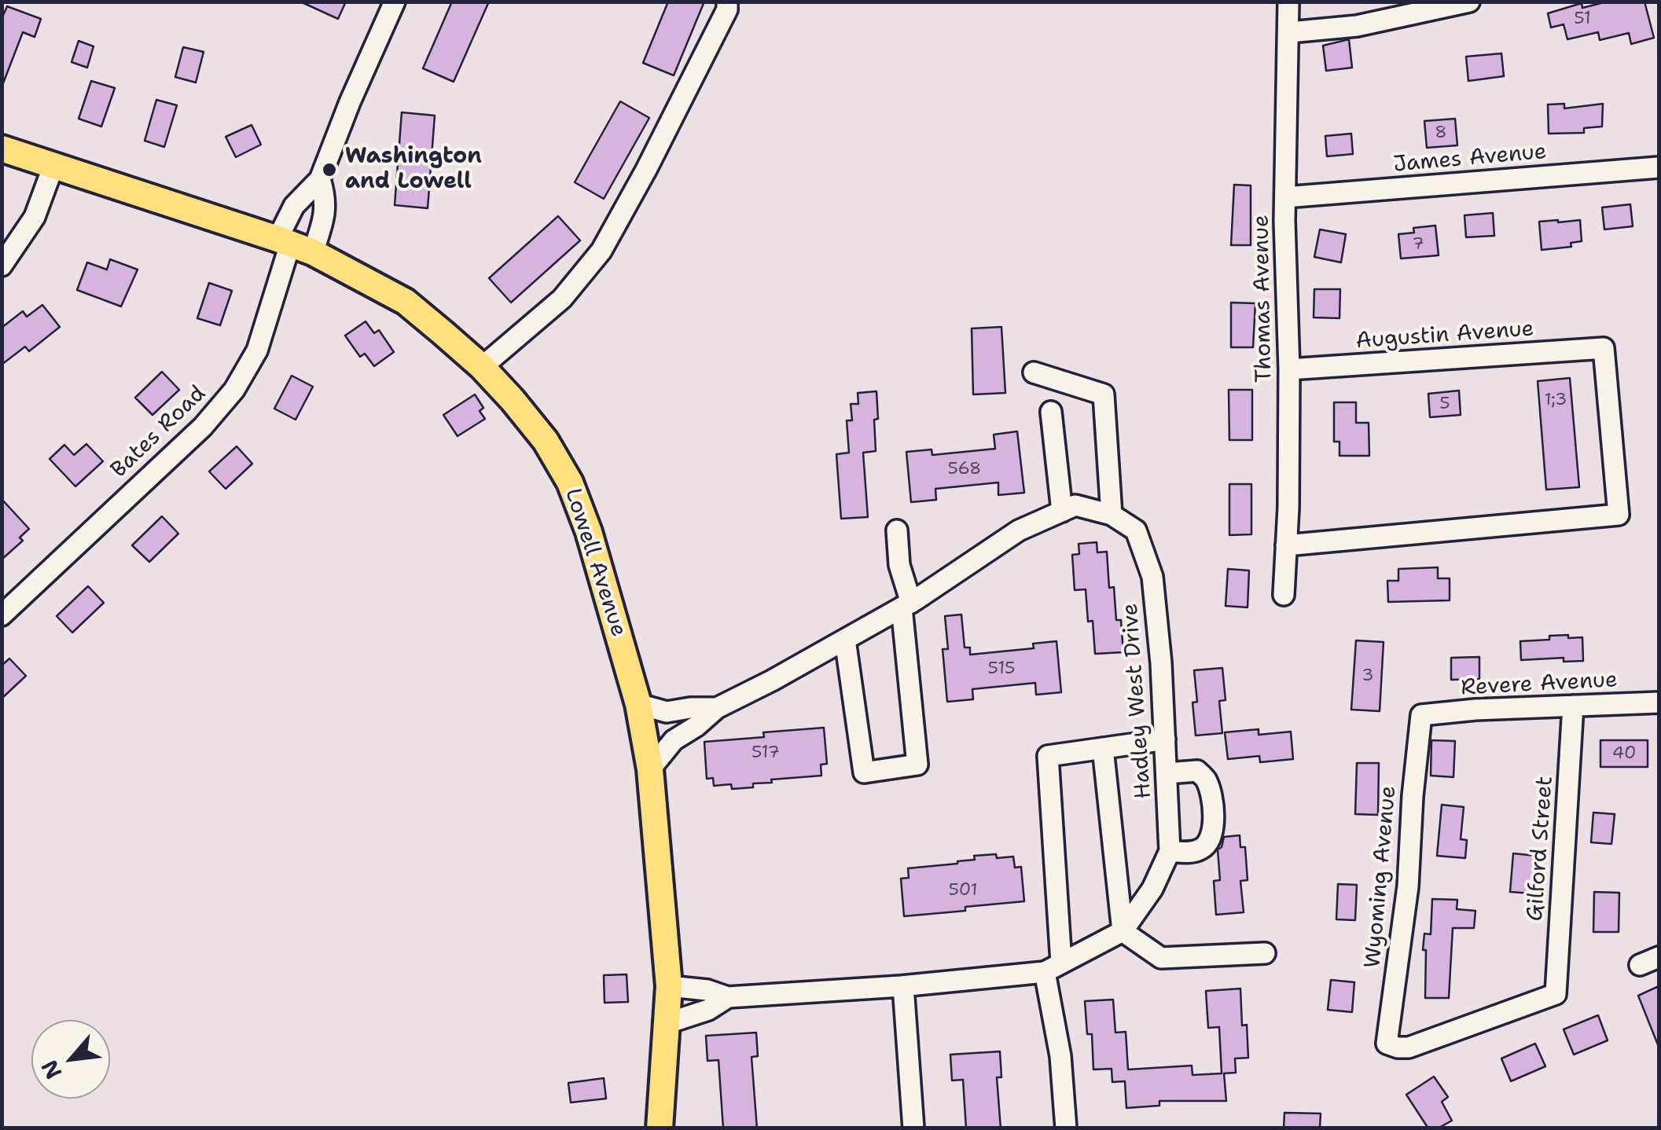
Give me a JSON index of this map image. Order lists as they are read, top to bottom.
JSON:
{
  "streets": {
    "main road": ["Lowell Avenue"],
    "street": [
      "James Avenue",
      "Thomas Avenue",
      "Augustin Avenue",
      "Bates Road",
      "Revere Avenue",
      "Hadley West Drive",
      "Gilford Street",
      "Wyoming Avenue"
    ]
  },
  "crossings": [
    ["James Avenue", "Thomas Avenue"],
    ["Thomas Avenue", "Augustin Avenue"],
    ["Bates Road", "Lowell Avenue"],
    ["Lowell Avenue", "Hadley West Drive"],
    ["Revere Avenue", "Gilford Street"],
    ["Revere Avenue", "Wyoming Avenue"],
    ["Gilford Street", "Wyoming Avenue"]
  ],
  "places": ["Washington and Lowell"],
  "house_numbers": [
    "51",
    "8",
    "7",
    "1;3",
    "5",
    "568",
    "515",
    "3",
    "517",
    "40",
    "501"
  ],
  "north": "bottom left"
}
